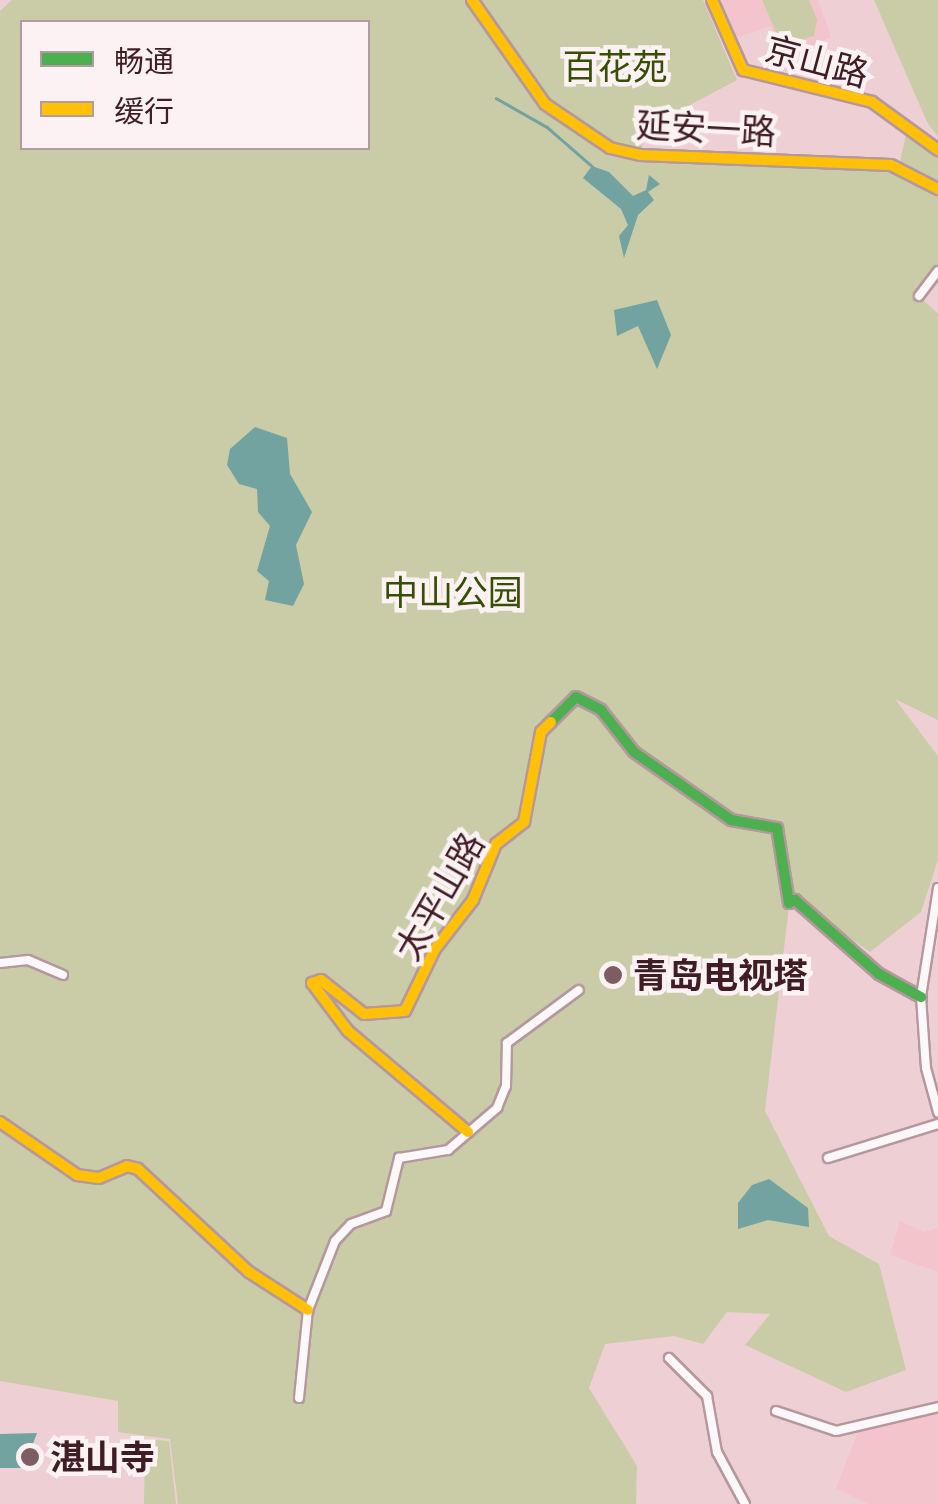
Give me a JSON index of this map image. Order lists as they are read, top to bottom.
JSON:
{
  "streets": {
    "street": ["京山路", "延安一路", "太平山路"]
  },
  "parks": ["百花苑", "中山公园"],
  "places": ["青岛电视塔", "湛山寺"],
  "legend": ["畅通", "缓行"]
}
